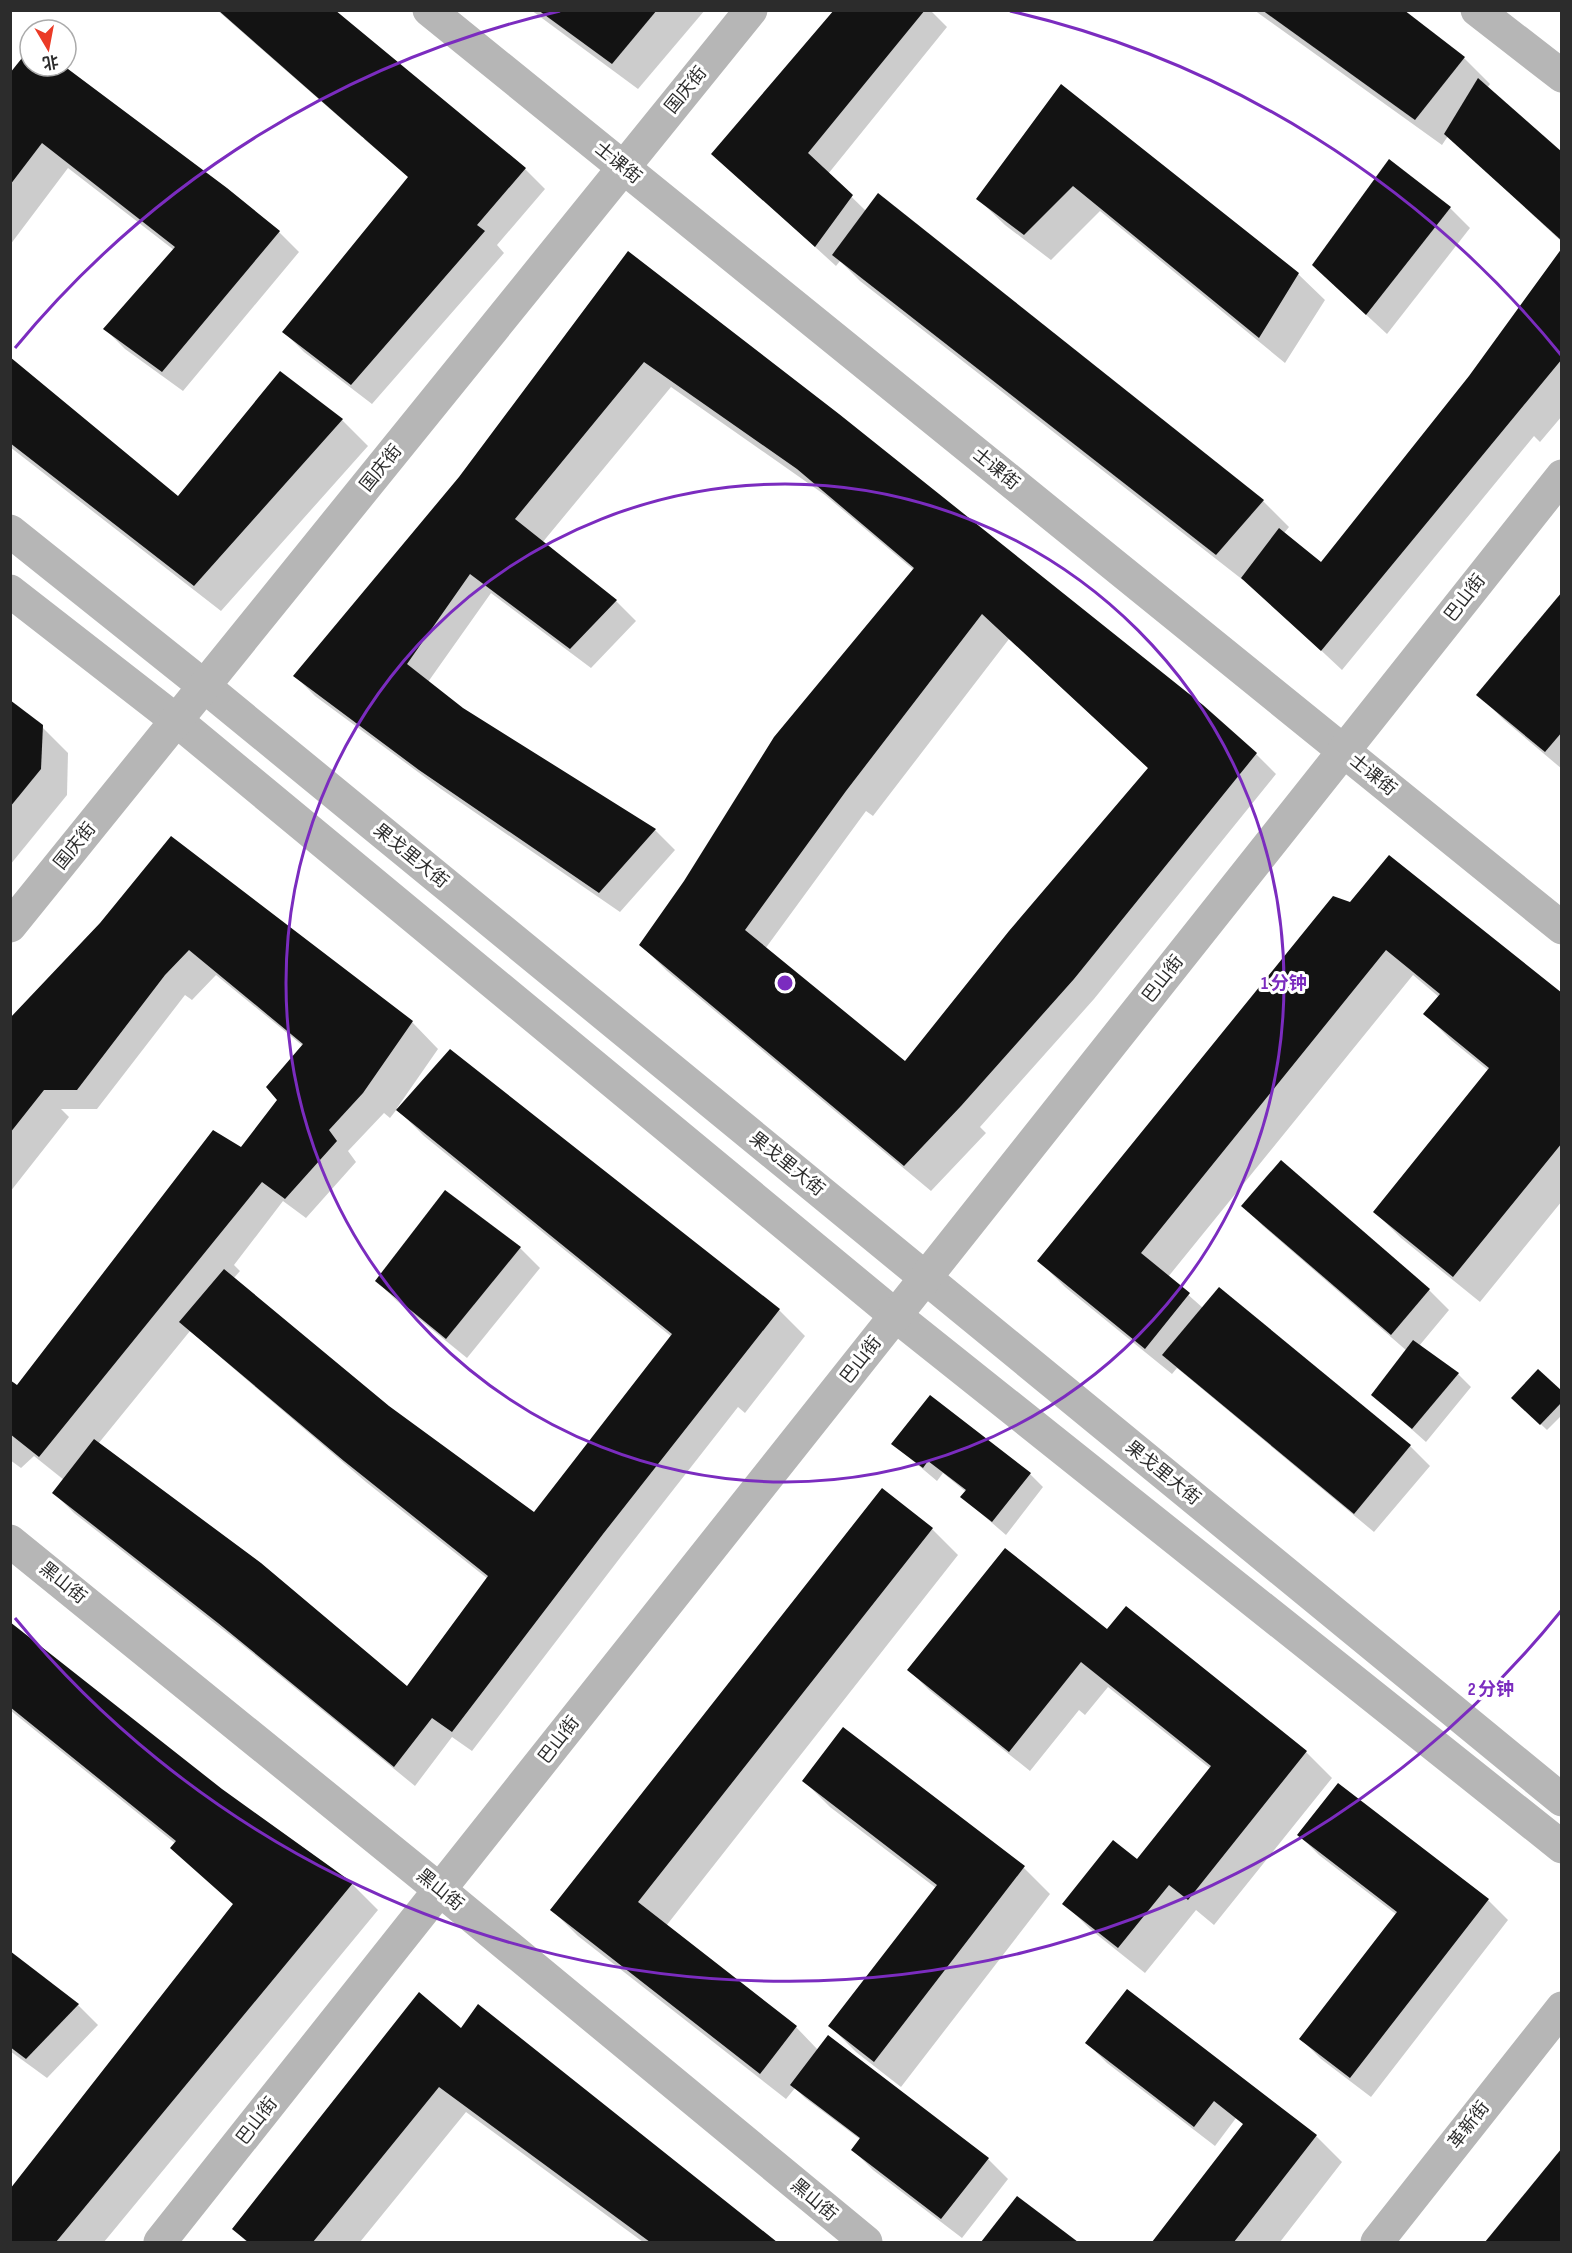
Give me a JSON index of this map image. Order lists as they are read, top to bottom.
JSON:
{
  "streets": {
    "street": [
      "国庆街",
      "士课街",
      "巴山街",
      "果戈里大街",
      "黑山街",
      "革新街"
    ]
  },
  "crossings": [
    ["国庆街", "士课街"],
    ["国庆街", "果戈里大街"],
    ["士课街", "巴山街"],
    ["巴山街", "果戈里大街"],
    ["巴山街", "黑山街"]
  ],
  "north": "bottom",
  "rings": ["1 分钟", "2 分钟"]
}
